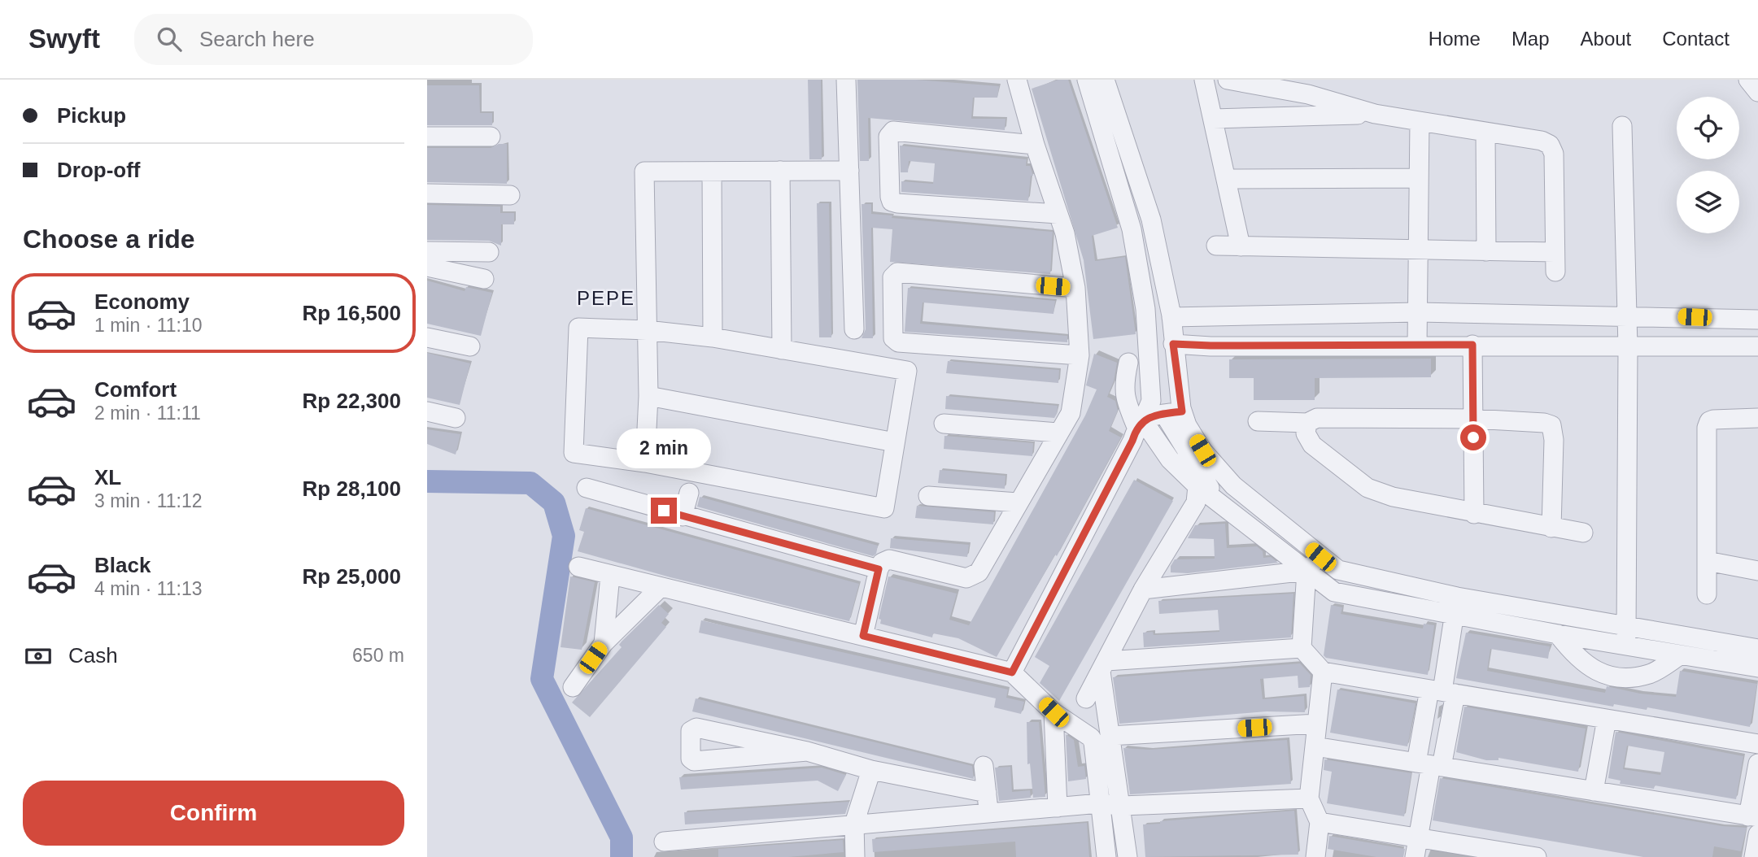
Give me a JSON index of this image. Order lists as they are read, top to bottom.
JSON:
{
  "districts": ["PEPE"],
  "page": {
    "header": "Swyft",
    "search": "Search here",
    "nav": [
      "Home",
      "Map",
      "About",
      "Contact"
    ],
    "banner": ["Pickup", "Drop-off"],
    "heading": "Choose a ride",
    "list": [
      {
        "name": "Economy",
        "note": "1 min · 11:10",
        "value": "Rp 16,500"
      },
      {
        "name": "Comfort",
        "note": "2 min · 11:11",
        "value": "Rp 22,300"
      },
      {
        "name": "XL",
        "note": "3 min · 11:12",
        "value": "Rp 28,100"
      },
      {
        "name": "Black",
        "note": "4 min · 11:13",
        "value": "Rp 25,000"
      }
    ],
    "bubble": "2 min",
    "pay": ["Cash", "650 m"],
    "buttons": "Confirm"
  }
}
